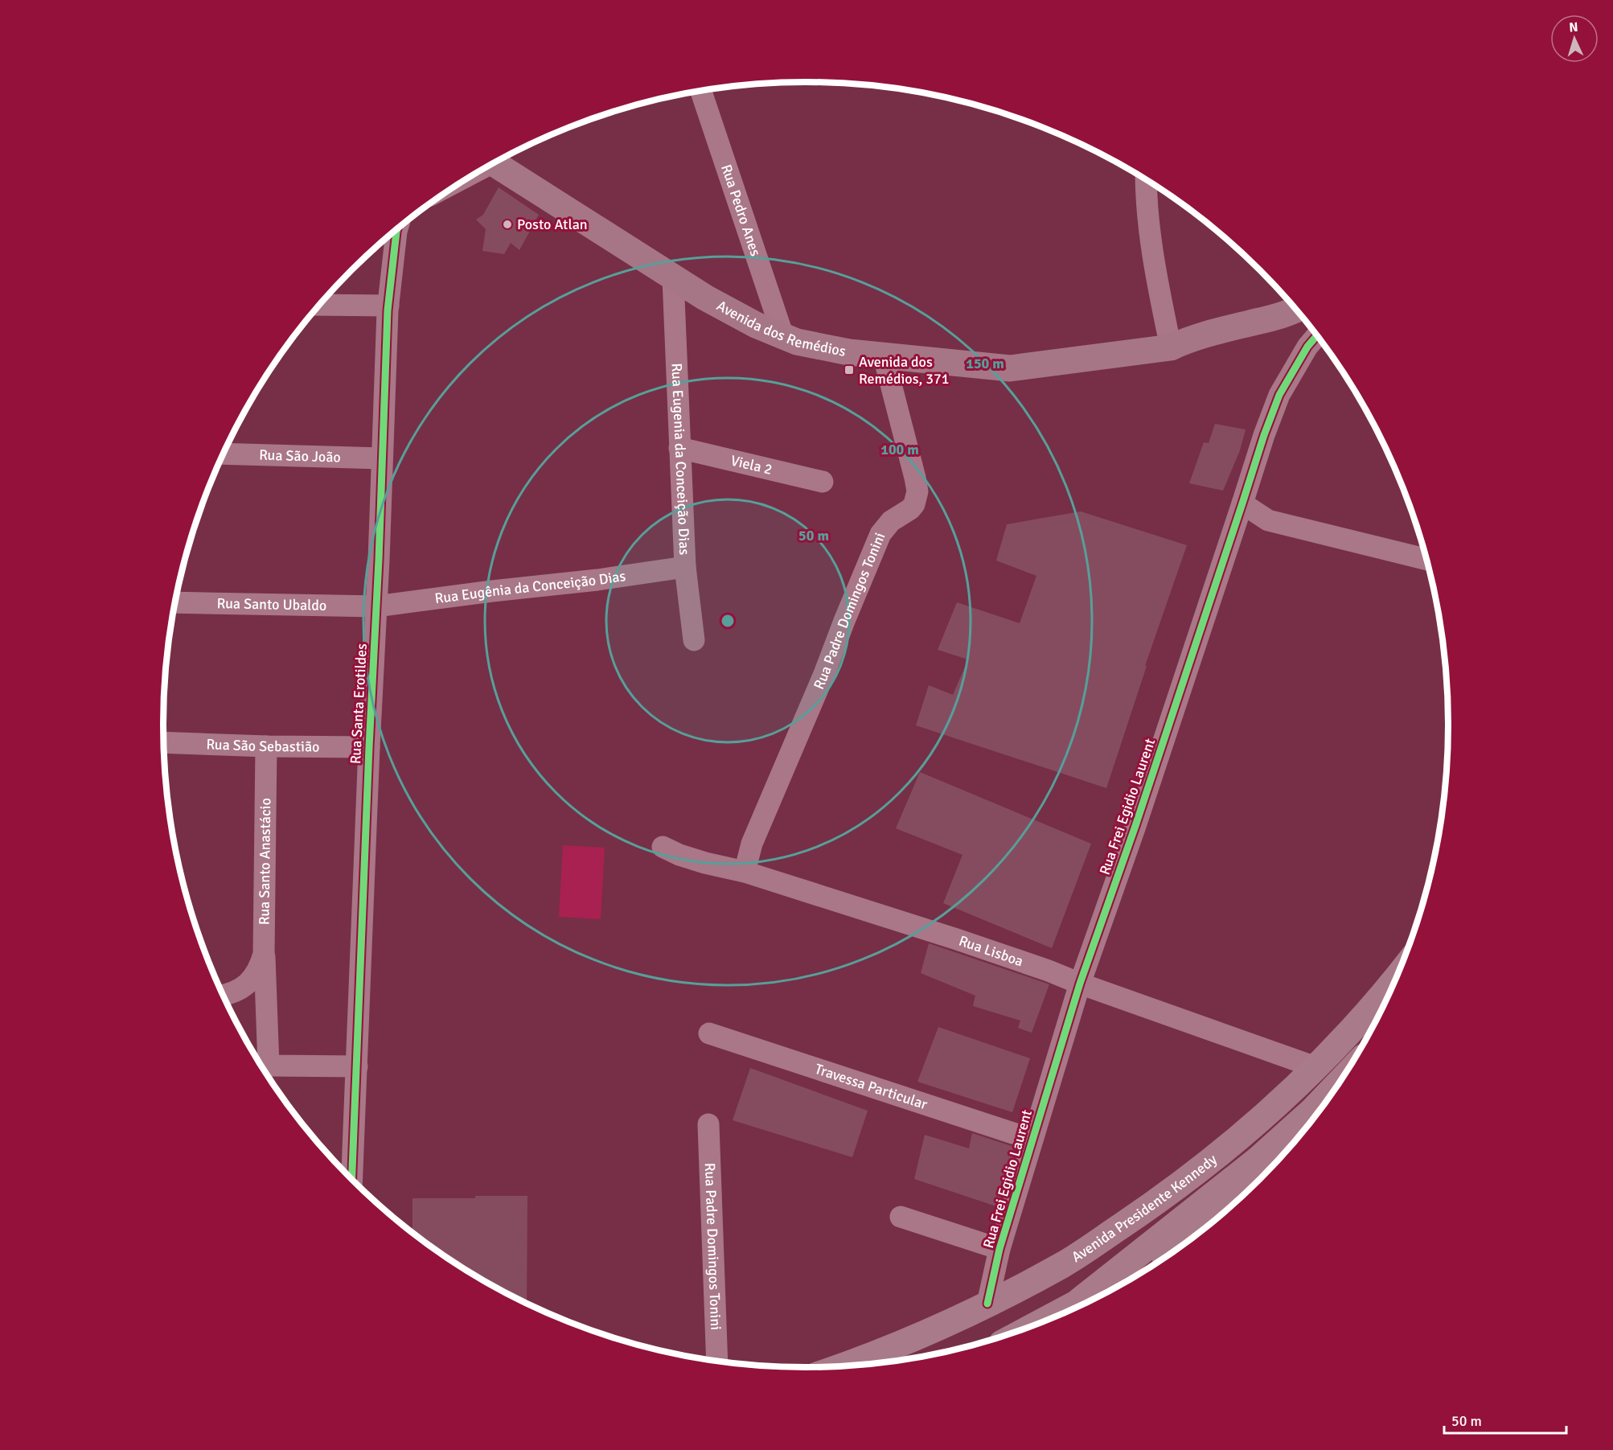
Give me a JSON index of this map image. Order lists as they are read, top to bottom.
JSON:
{
  "streets": {
    "highway": ["Avenida Presidente Kennedy"],
    "main road": ["Avenida dos Remédios"],
    "street": [
      "Rua Pedro Anes",
      "Rua São João",
      "Rua Eugenia da Conceição Dias",
      "Viela 2",
      "Rua Eugênia da Conceição Dias",
      "Rua Santo Ubaldo",
      "Rua Padre Domingos Tonini",
      "Rua Santa Erotildes",
      "Rua São Sebastião",
      "Rua Frei Egidio Laurent",
      "Rua Santo Anastácio",
      "Rua Lisboa",
      "Travessa Particular"
    ]
  },
  "crossings": [
    ["Rua Pedro Anes", "Avenida dos Remédios"],
    ["Avenida dos Remédios", "Rua Eugenia da Conceição Dias"],
    ["Avenida dos Remédios", "Rua Padre Domingos Tonini"],
    ["Rua São João", "Rua Santa Erotildes"],
    ["Rua Eugenia da Conceição Dias", "Viela 2"],
    ["Rua Eugenia da Conceição Dias", "Rua Eugênia da Conceição Dias"],
    ["Rua Eugênia da Conceição Dias", "Rua Santo Ubaldo"],
    ["Rua Eugênia da Conceição Dias", "Rua Santa Erotildes"],
    ["Rua Santo Ubaldo", "Rua Santa Erotildes"],
    ["Rua Padre Domingos Tonini", "Rua Lisboa"],
    ["Rua Santa Erotildes", "Rua São Sebastião"],
    ["Rua São Sebastião", "Rua Santo Anastácio"],
    ["Rua Frei Egidio Laurent", "Rua Lisboa"],
    ["Rua Frei Egidio Laurent", "Travessa Particular"],
    ["Rua Frei Egidio Laurent", "Avenida Presidente Kennedy"],
    ["Rua Lisboa", "Avenida Presidente Kennedy"]
  ],
  "places": {
    "other": ["Posto Atlan"],
    "transit": ["Avenida dos Remédios, 371"]
  },
  "scale_bar": "50 m",
  "north": "top",
  "rings": ["150 m", "100 m", "50 m"]
}
